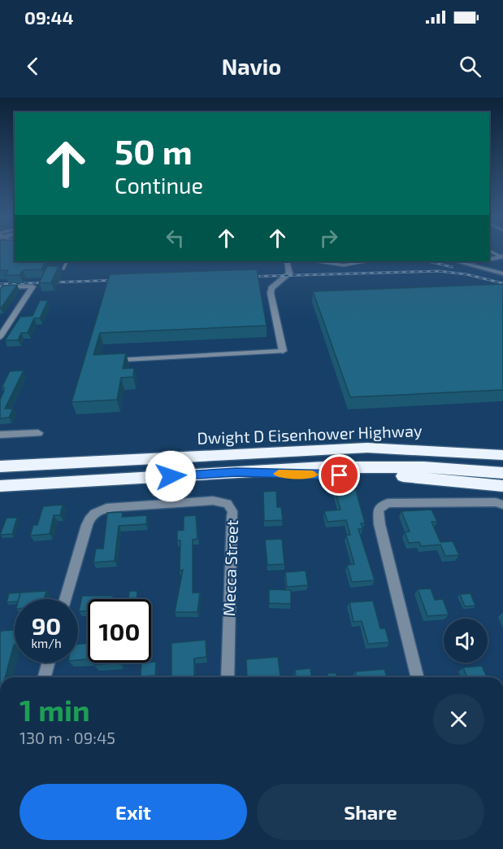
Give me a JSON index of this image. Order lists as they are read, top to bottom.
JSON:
{
  "streets": {
    "highway": ["Dwight D Eisenhower Highway"],
    "street": ["Mecca Street"]
  },
  "page": {
    "status": "09:44",
    "header": "Navio",
    "turn": ["50 m", "Continue"],
    "speed": "90 km/h",
    "limit": "100",
    "heading": ["1 min", "130 m · 09:45"],
    "buttons": ["Exit", "Share"]
  }
}
